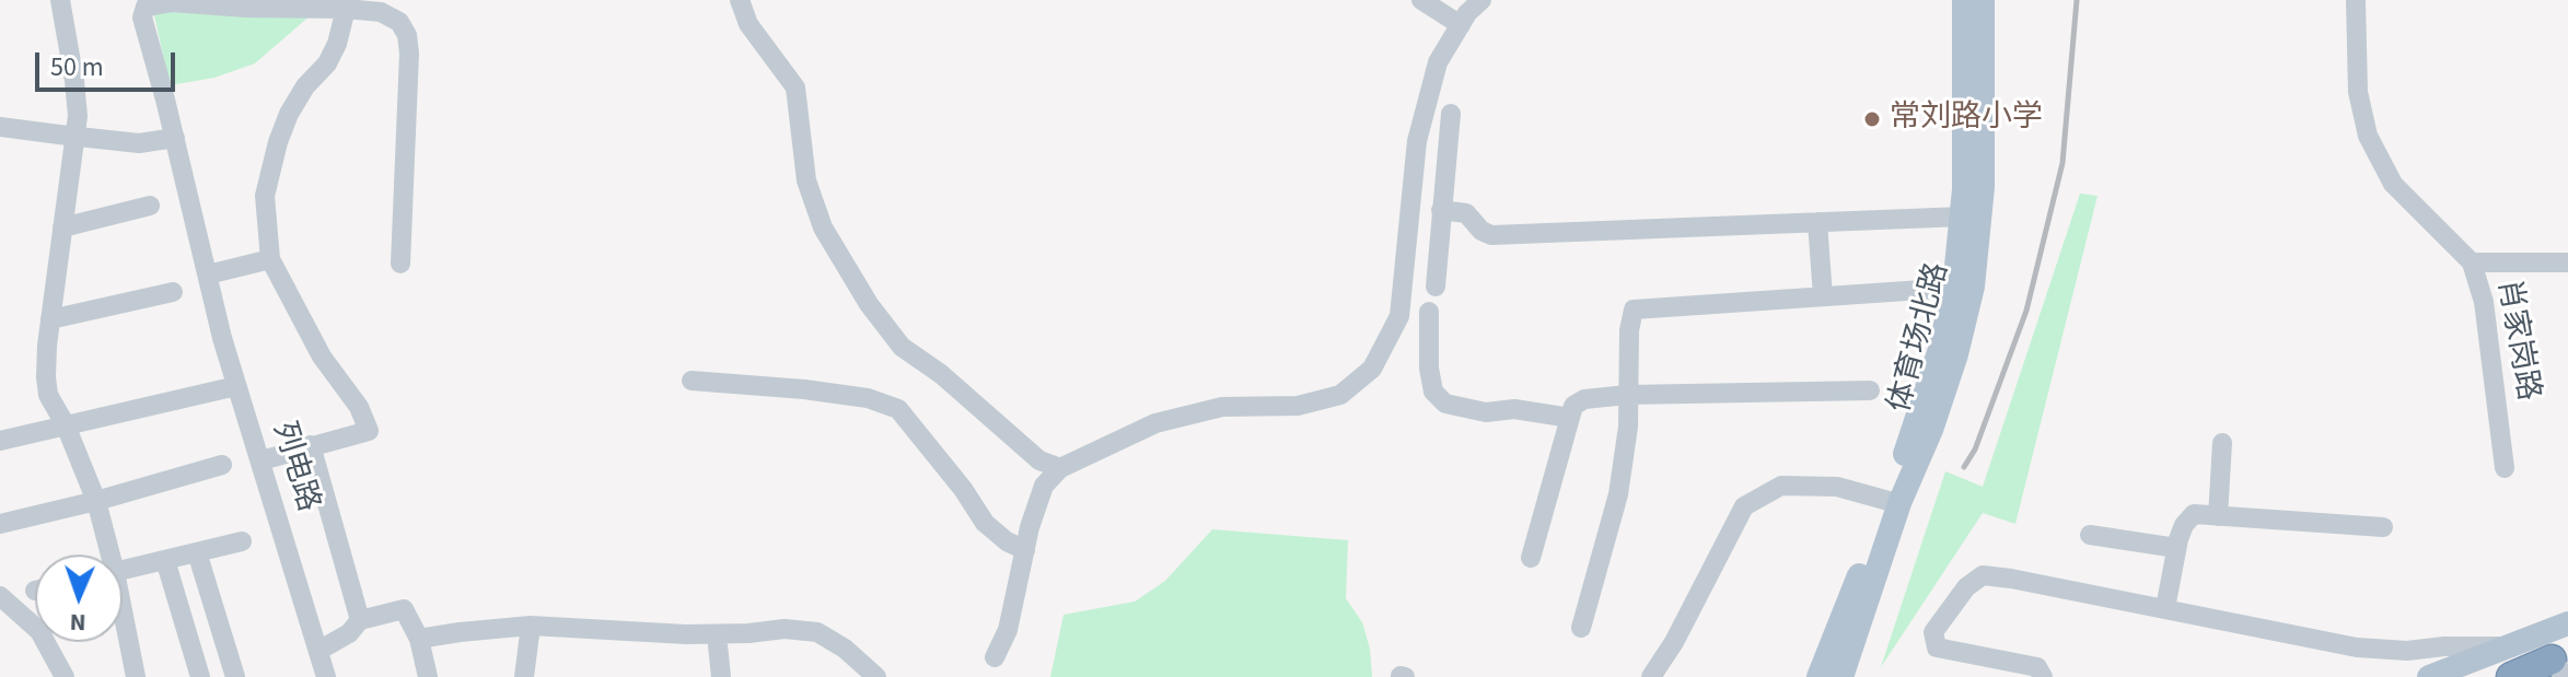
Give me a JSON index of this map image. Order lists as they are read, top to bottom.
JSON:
{
  "streets": {
    "main road": ["体育场北路"],
    "street": ["肖家岗路", "列电路"]
  },
  "places": ["常刘路小学"],
  "scale_bar": "50 m",
  "north": "bottom"
}
